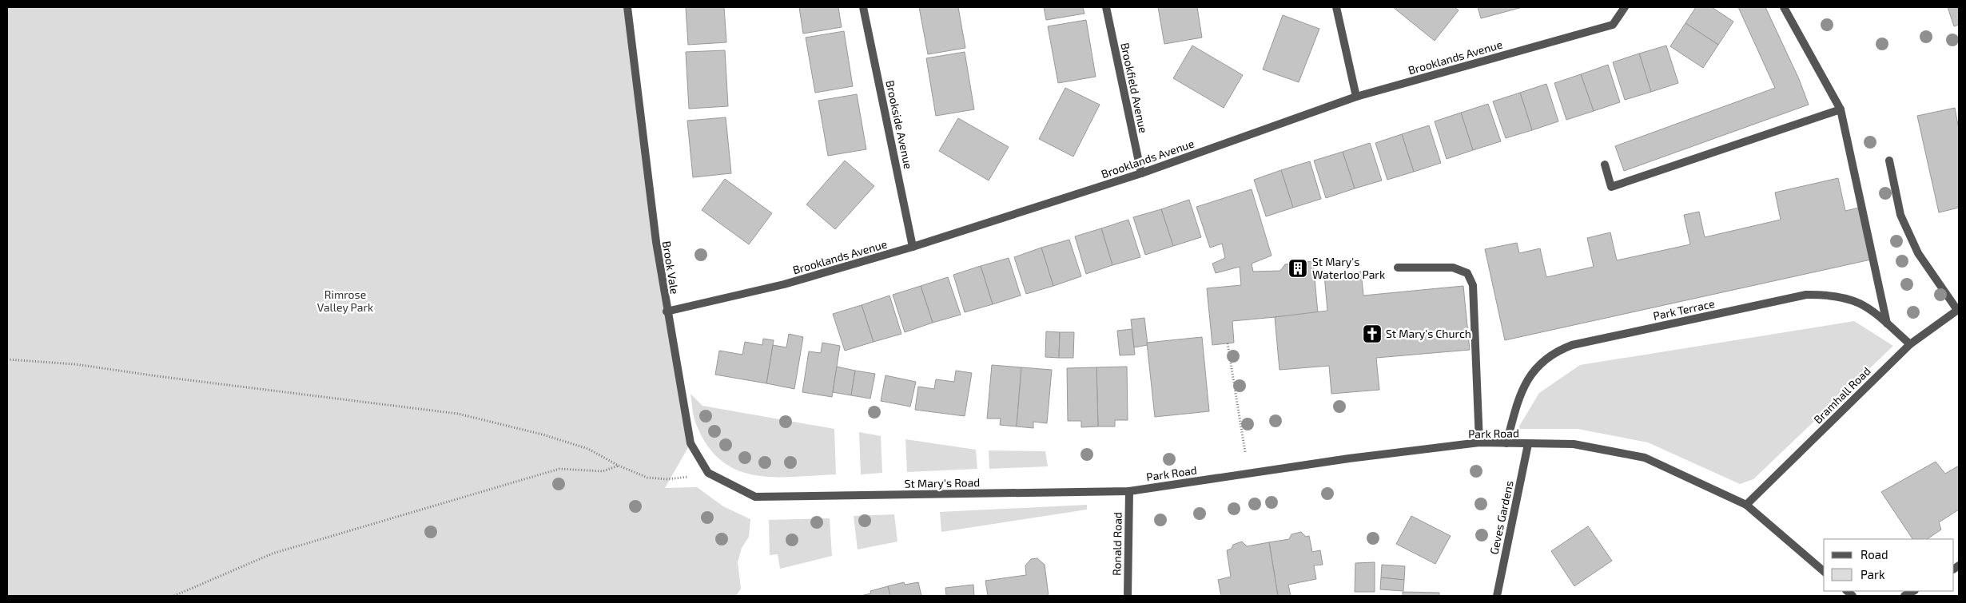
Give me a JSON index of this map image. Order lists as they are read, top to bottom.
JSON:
{
  "streets": {
    "street": [
      "Brooklands Avenue",
      "Brookfield Avenue",
      "Brookside Avenue",
      "Brook Vale",
      "Park Terrace",
      "Bramhall Road",
      "Park Road",
      "St Mary's Road",
      "Geves Gardens",
      "Ronald Road"
    ]
  },
  "crossings": [
    ["Brooklands Avenue", "Brookfield Avenue"],
    ["Brooklands Avenue", "Brookside Avenue"],
    ["Brooklands Avenue", "Brook Vale"],
    ["Brook Vale", "St Mary's Road"],
    ["Park Terrace", "Bramhall Road"],
    ["Park Terrace", "Park Road"],
    ["Bramhall Road", "Park Road"],
    ["Park Road", "St Mary's Road"],
    ["Park Road", "Geves Gardens"],
    ["Park Road", "Ronald Road"],
    ["St Mary's Road", "Ronald Road"]
  ],
  "parks": ["Rimrose Valley Park"],
  "places": {
    "building": ["St Mary's Waterloo Park"],
    "church": ["St Mary's Church"]
  },
  "legend": ["Road", "Park"]
}
